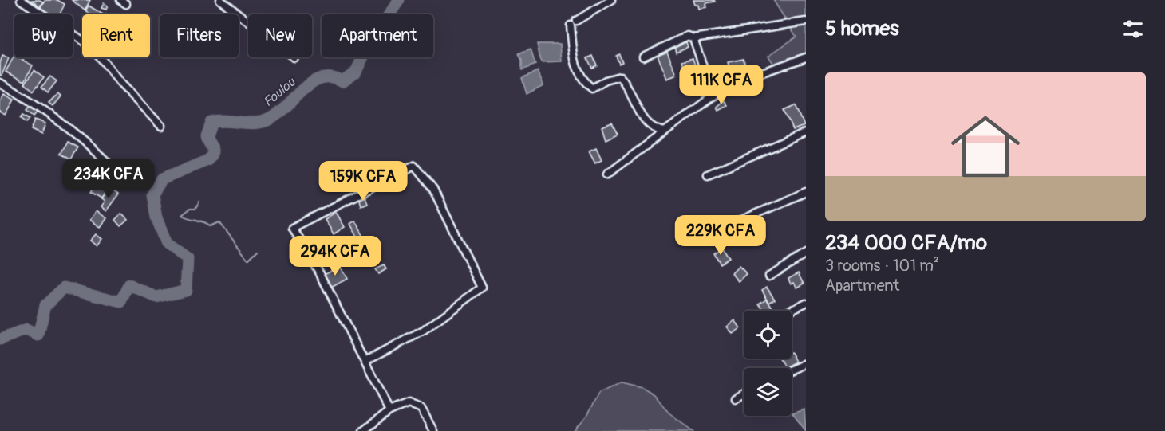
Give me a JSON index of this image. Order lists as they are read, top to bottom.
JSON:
{
  "water": ["Foulou"],
  "page": {
    "heading": "5 homes",
    "chip": [
      "Buy",
      "Rent",
      "Filters",
      "New",
      "Apartment"
    ],
    "list": [
      {
        "name": "234 000 CFA/mo",
        "note": "3 rooms · 101 m² · Apartment"
      }
    ],
    "price": [
      "111K CFA",
      "234K CFA",
      "159K CFA",
      "229K CFA",
      "294K CFA"
    ]
  }
}
